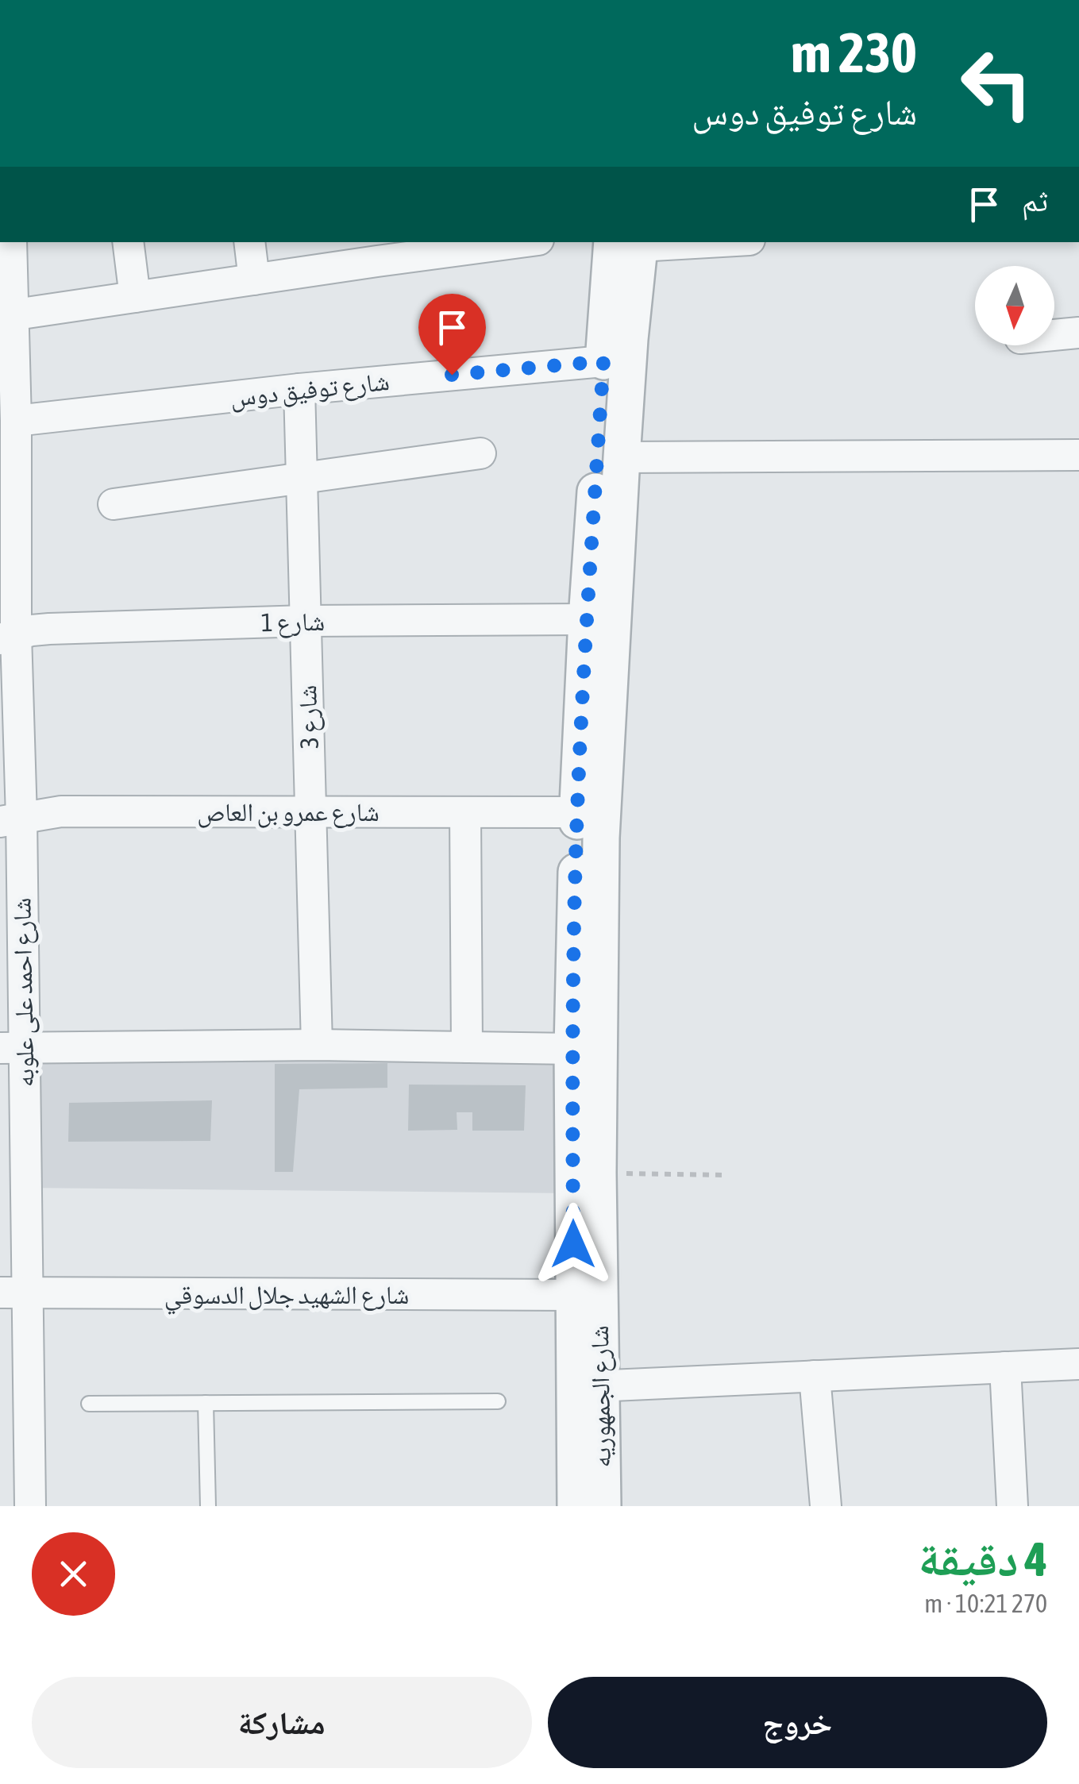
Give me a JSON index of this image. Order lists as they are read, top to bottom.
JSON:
{
  "streets": {
    "street": [
      "شارع توفيق دوس",
      "شارع 1",
      "شارع 3",
      "شارع عمرو بن العاص",
      "شارع احمد على علوبه",
      "شارع الشهيد جلال الدسوقي",
      "شارع الجمهوريه"
    ]
  },
  "crossings": [
    ["شارع توفيق دوس", "شارع 3"],
    ["شارع توفيق دوس", "شارع احمد على علوبه"],
    ["شارع توفيق دوس", "شارع الجمهوريه"],
    ["شارع 1", "شارع 3"],
    ["شارع 1", "شارع احمد على علوبه"],
    ["شارع 1", "شارع الجمهوريه"],
    ["شارع 3", "شارع عمرو بن العاص"],
    ["شارع عمرو بن العاص", "شارع احمد على علوبه"],
    ["شارع عمرو بن العاص", "شارع الجمهوريه"],
    ["شارع احمد على علوبه", "شارع الشهيد جلال الدسوقي"],
    ["شارع الشهيد جلال الدسوقي", "شارع الجمهوريه"]
  ],
  "north": "bottom",
  "page": {
    "turn": ["230 m", "شارع توفيق دوس"],
    "then": "ثم",
    "heading": ["4 دقيقة", "270 m · 10:21"],
    "buttons": ["خروج", "مشاركة"]
  }
}
